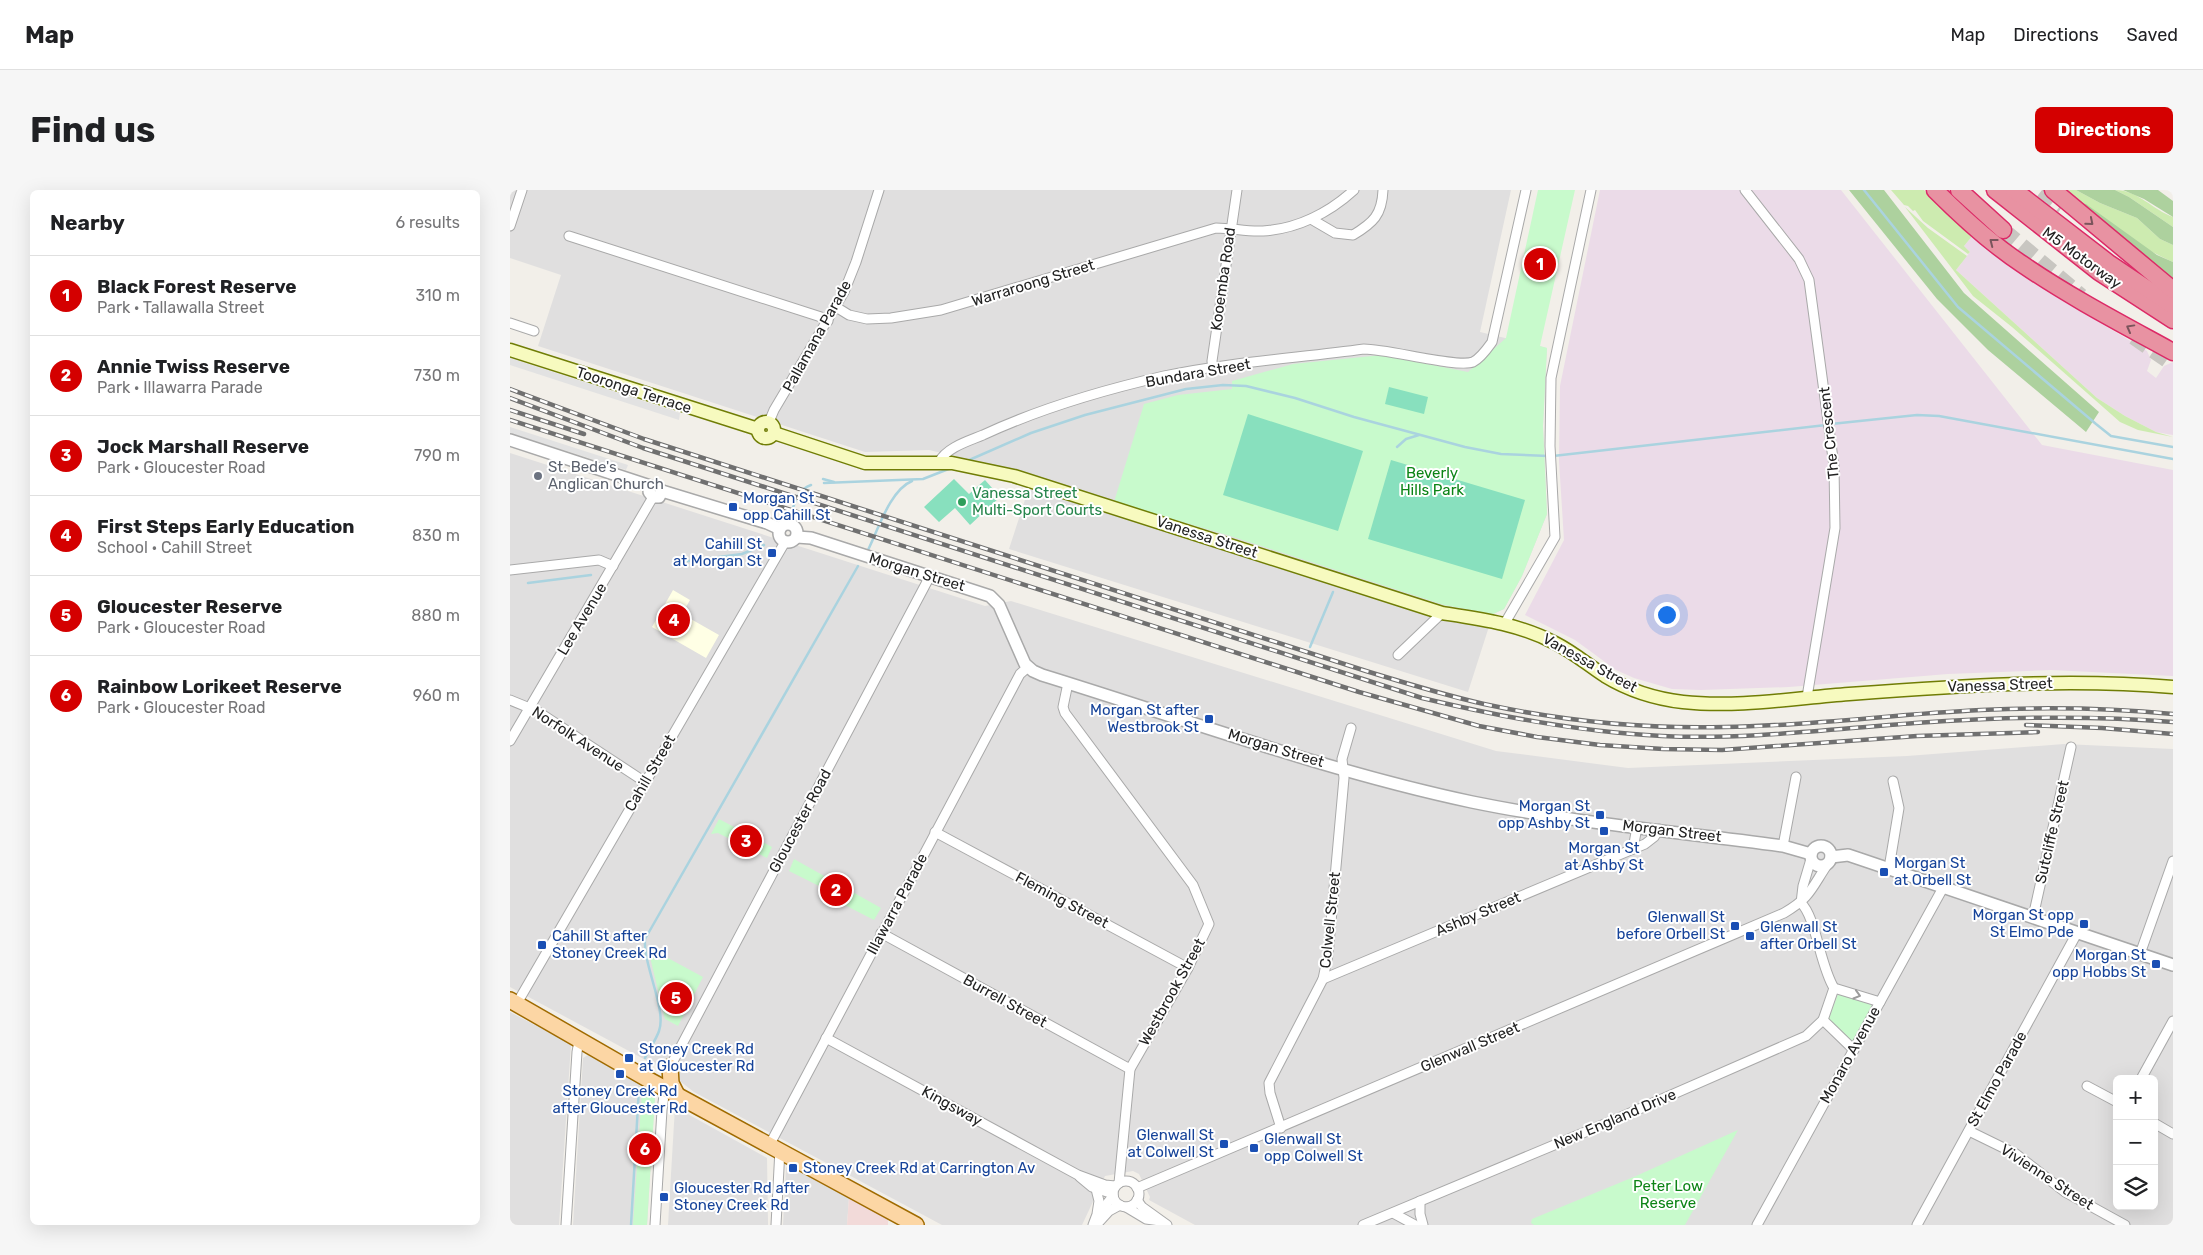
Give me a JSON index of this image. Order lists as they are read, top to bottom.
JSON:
{
  "streets": {
    "highway": ["M5 Motorway"],
    "main road": ["Tooronga Terrace", "Vanessa Street"],
    "street": [
      "Kooemba Road",
      "Warraroong Street",
      "Pallamana Parade",
      "Bundara Street",
      "The Crescent",
      "Morgan Street",
      "Lee Avenue",
      "Norfolk Avenue",
      "Cahill Street",
      "Gloucester Road",
      "Sutcliffe Street",
      "Fleming Street",
      "Illawarra Parade",
      "Ashby Street",
      "Colwell Street",
      "Westbrook Street",
      "Burrell Street",
      "Glenwall Street",
      "Monaro Avenue",
      "St Elmo Parade",
      "Kingsway",
      "New England Drive",
      "Vivienne Street"
    ]
  },
  "crossings": [
    ["Kooemba Road", "Warraroong Street"],
    ["Kooemba Road", "Bundara Street"],
    ["Warraroong Street", "Pallamana Parade"],
    ["Pallamana Parade", "Tooronga Terrace"],
    ["Bundara Street", "Tooronga Terrace"],
    ["Bundara Street", "Vanessa Street"],
    ["Tooronga Terrace", "Vanessa Street"],
    ["The Crescent", "Vanessa Street"],
    ["Morgan Street", "Cahill Street"],
    ["Morgan Street", "Gloucester Road"],
    ["Morgan Street", "Illawarra Parade"],
    ["Morgan Street", "Ashby Street"],
    ["Morgan Street", "Colwell Street"],
    ["Morgan Street", "Westbrook Street"],
    ["Lee Avenue", "Norfolk Avenue"],
    ["Norfolk Avenue", "Cahill Street"],
    ["Fleming Street", "Illawarra Parade"],
    ["Fleming Street", "Westbrook Street"],
    ["Illawarra Parade", "Burrell Street"],
    ["Illawarra Parade", "Kingsway"],
    ["Ashby Street", "Colwell Street"],
    ["Colwell Street", "Glenwall Street"],
    ["Westbrook Street", "Burrell Street"],
    ["Westbrook Street", "Kingsway"],
    ["St Elmo Parade", "Vivienne Street"]
  ],
  "parks": ["Beverly Hills Park", "Peter Low Reserve"],
  "places": {
    "other": ["St. Bede's Anglican Church", "Vanessa Street Multi-Sport Courts"],
    "transit": [
      "Morgan St opp Cahill St",
      "Cahill St at Morgan St",
      "Morgan St after Westbrook St",
      "Morgan St opp Ashby St",
      "Morgan St at Ashby St",
      "Morgan St at Orbell St",
      "Morgan St opp St Elmo Pde",
      "Glenwall St before Orbell St",
      "Glenwall St after Orbell St",
      "Cahill St after Stoney Creek Rd",
      "Morgan St opp Hobbs St",
      "Stoney Creek Rd at Gloucester Rd",
      "Stoney Creek Rd after Gloucester Rd",
      "Glenwall St at Colwell St",
      "Glenwall St opp Colwell St",
      "Stoney Creek Rd at Carrington Av",
      "Gloucester Rd after Stoney Creek Rd"
    ]
  },
  "page": {
    "header": "Map",
    "nav": ["Map", "Directions", "Saved"],
    "buttons": "Directions",
    "title": "Find us",
    "heading": ["Nearby", "6 results"],
    "pins": [
      "1",
      "4",
      "3",
      "2",
      "5",
      "6"
    ],
    "list": [
      {
        "mark": "1",
        "name": "Black Forest Reserve",
        "note": "Park · Tallawalla Street",
        "value": "310 m"
      },
      {
        "mark": "2",
        "name": "Annie Twiss Reserve",
        "note": "Park · Illawarra Parade",
        "value": "730 m"
      },
      {
        "mark": "3",
        "name": "Jock Marshall Reserve",
        "note": "Park · Gloucester Road",
        "value": "790 m"
      },
      {
        "mark": "4",
        "name": "First Steps Early Education",
        "note": "School · Cahill Street",
        "value": "830 m"
      },
      {
        "mark": "5",
        "name": "Gloucester Reserve",
        "note": "Park · Gloucester Road",
        "value": "880 m"
      },
      {
        "mark": "6",
        "name": "Rainbow Lorikeet Reserve",
        "note": "Park · Gloucester Road",
        "value": "960 m"
      }
    ],
    "map_buttons": ["+", "−"]
  }
}
